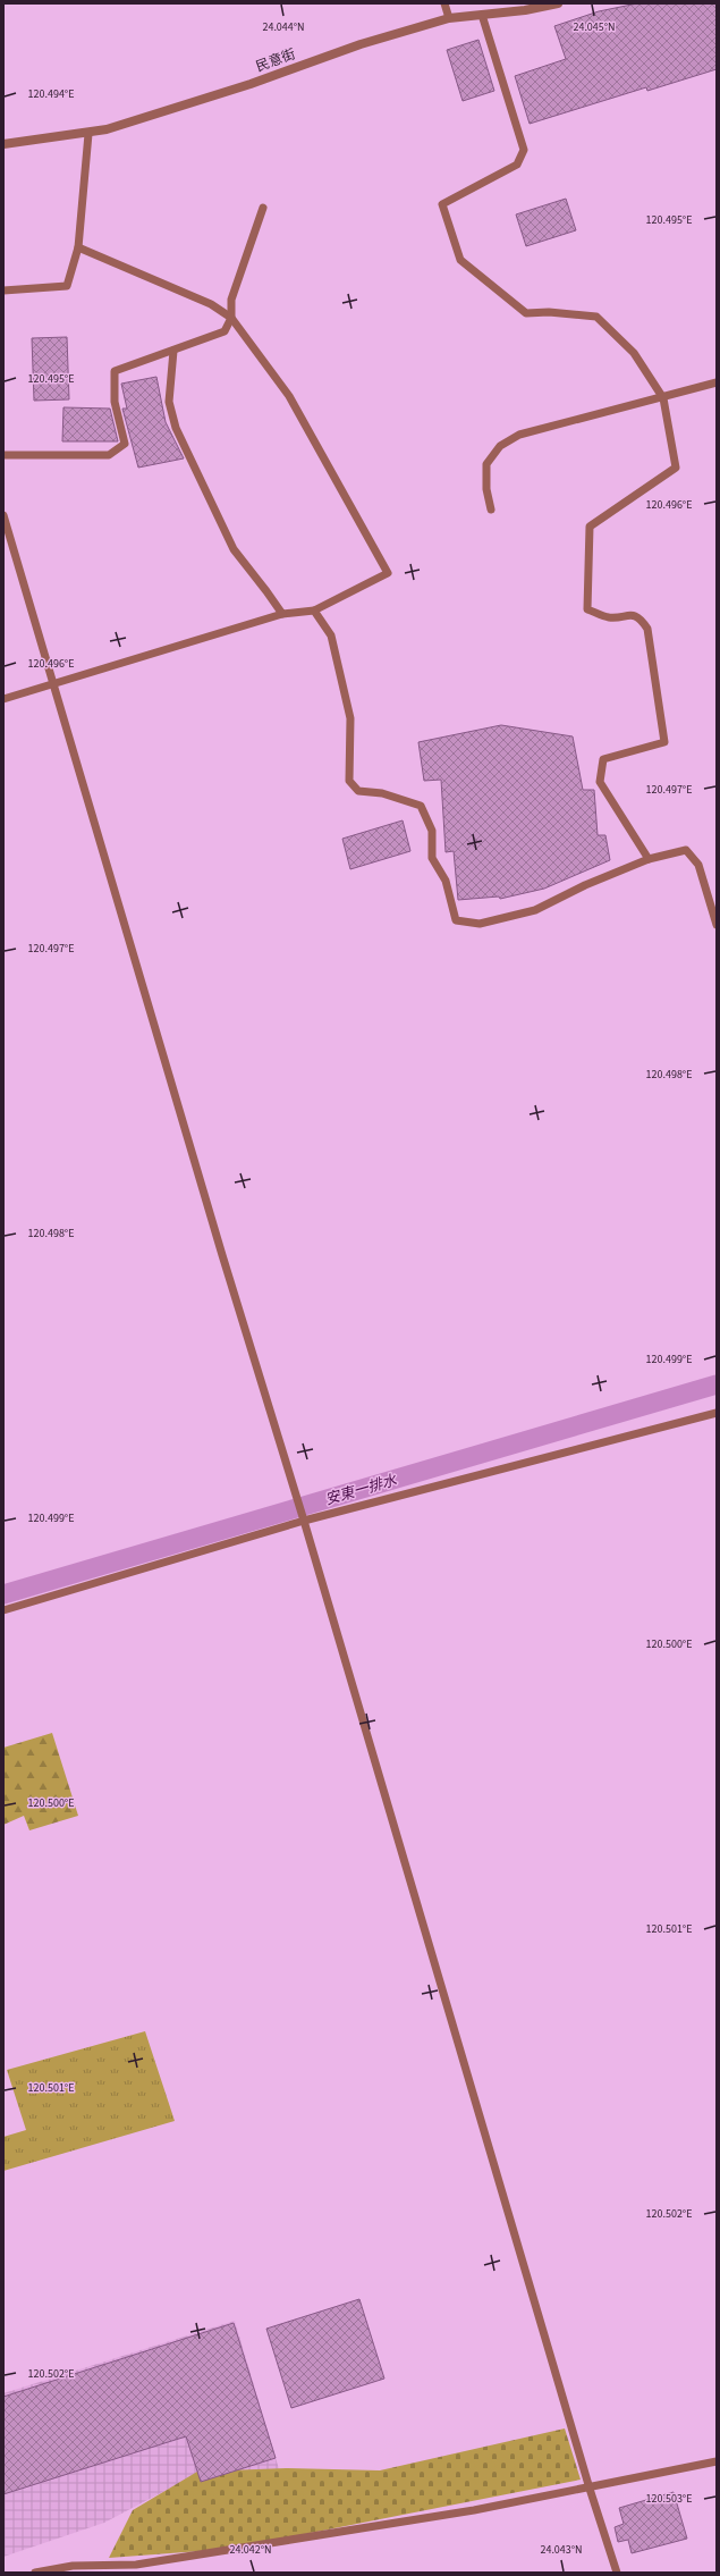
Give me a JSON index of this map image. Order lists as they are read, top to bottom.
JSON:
{
  "streets": {
    "street": ["民意街"]
  },
  "water": ["安東一排水"],
  "coordinates": [
    "24.044°N",
    "24.045°N",
    "120.494°E",
    "120.495°E",
    "120.496°E",
    "120.497°E",
    "120.498°E",
    "120.499°E",
    "120.500°E",
    "120.501°E",
    "120.502°E",
    "120.503°E",
    "24.042°N",
    "24.043°N"
  ]
}
